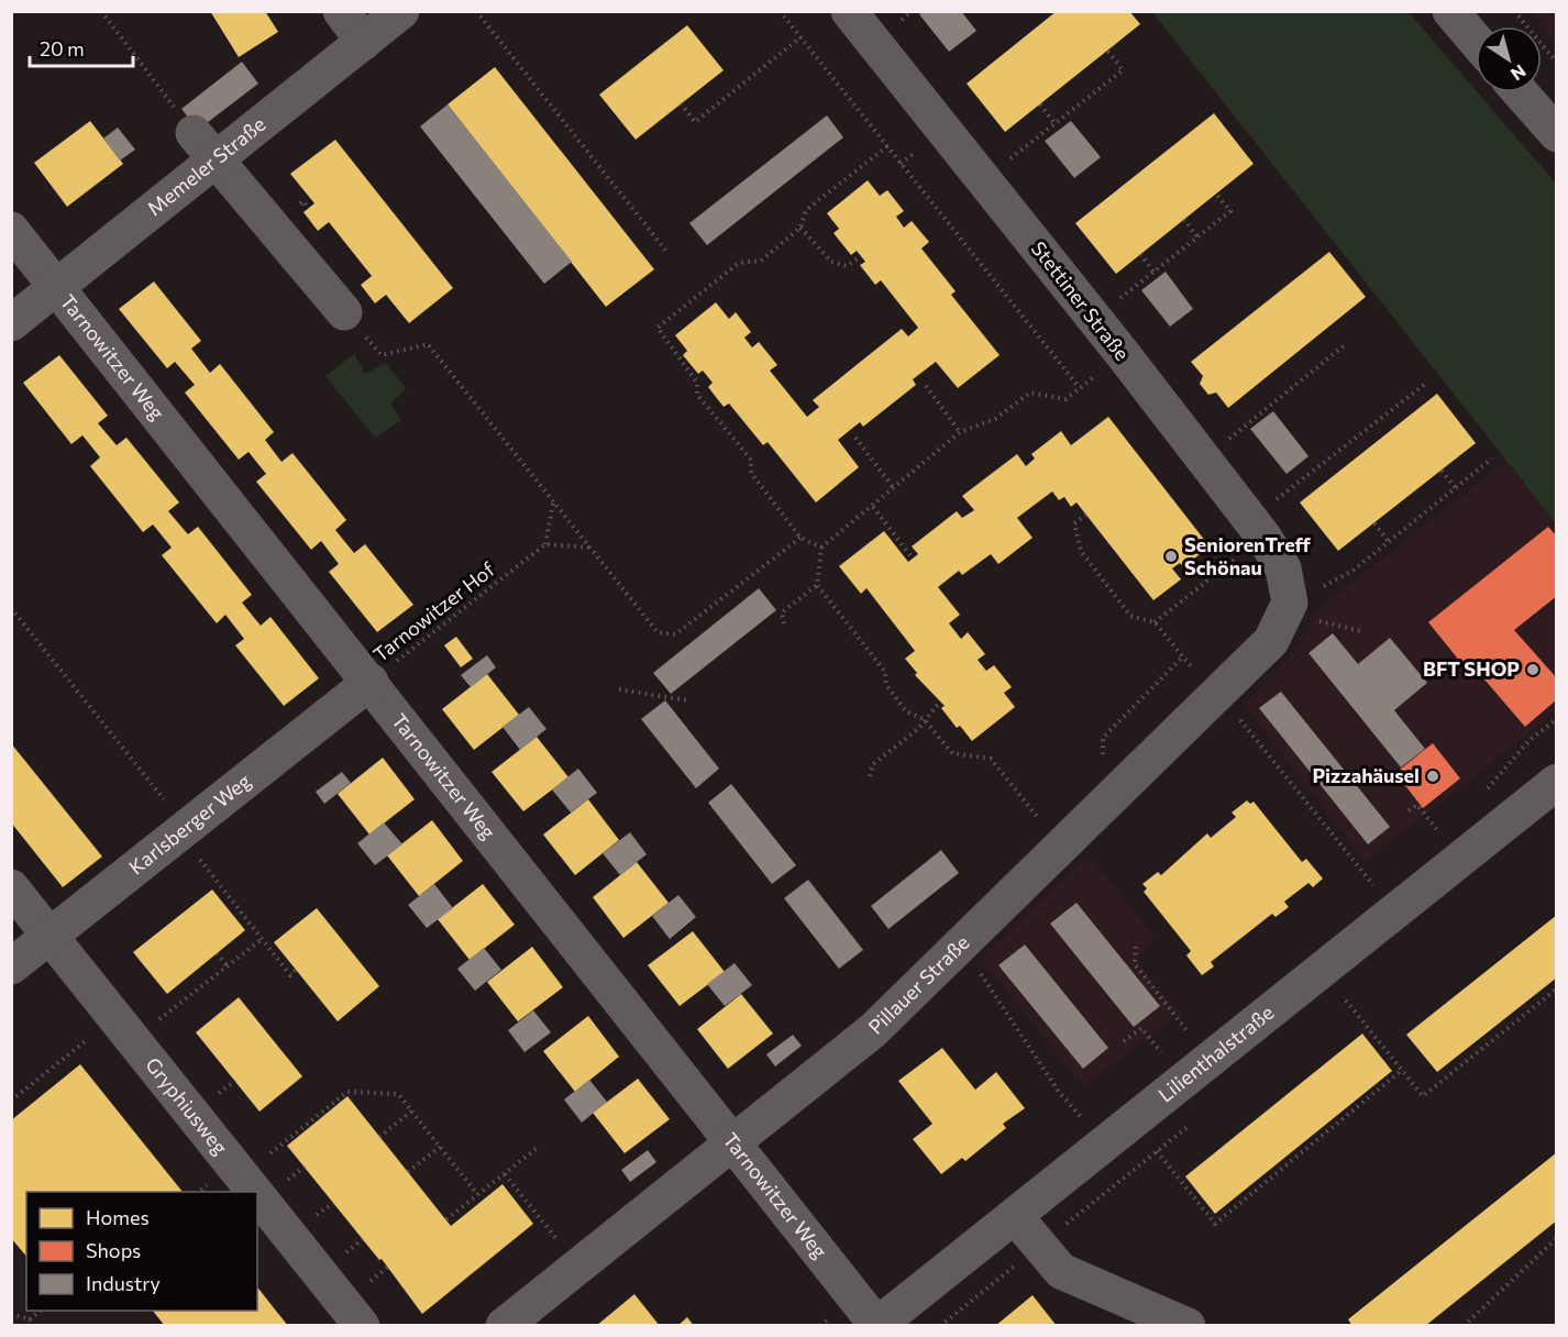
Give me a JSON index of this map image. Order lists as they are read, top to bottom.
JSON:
{
  "streets": {
    "street": [
      "Memeler Straße",
      "Stettiner Straße",
      "Tarnowitzer Weg",
      "Karlsberger Weg",
      "Pillauer Straße",
      "Lilienthalstraße",
      "Gryphiusweg"
    ],
    "path": ["Tarnowitzer Hof"]
  },
  "crossings": [
    ["Memeler Straße", "Tarnowitzer Weg"],
    ["Stettiner Straße", "Pillauer Straße"],
    ["Tarnowitzer Weg", "Tarnowitzer Hof"],
    ["Tarnowitzer Weg", "Karlsberger Weg"],
    ["Tarnowitzer Weg", "Pillauer Straße"],
    ["Tarnowitzer Weg", "Lilienthalstraße"],
    ["Tarnowitzer Hof", "Karlsberger Weg"],
    ["Karlsberger Weg", "Gryphiusweg"]
  ],
  "places": ["SeniorenTreff Schönau", "BFT SHOP", "Pizzahäusel"],
  "legend": ["Homes", "Shops", "Industry"],
  "scale_bar": "20 m",
  "north": "bottom right"
}
